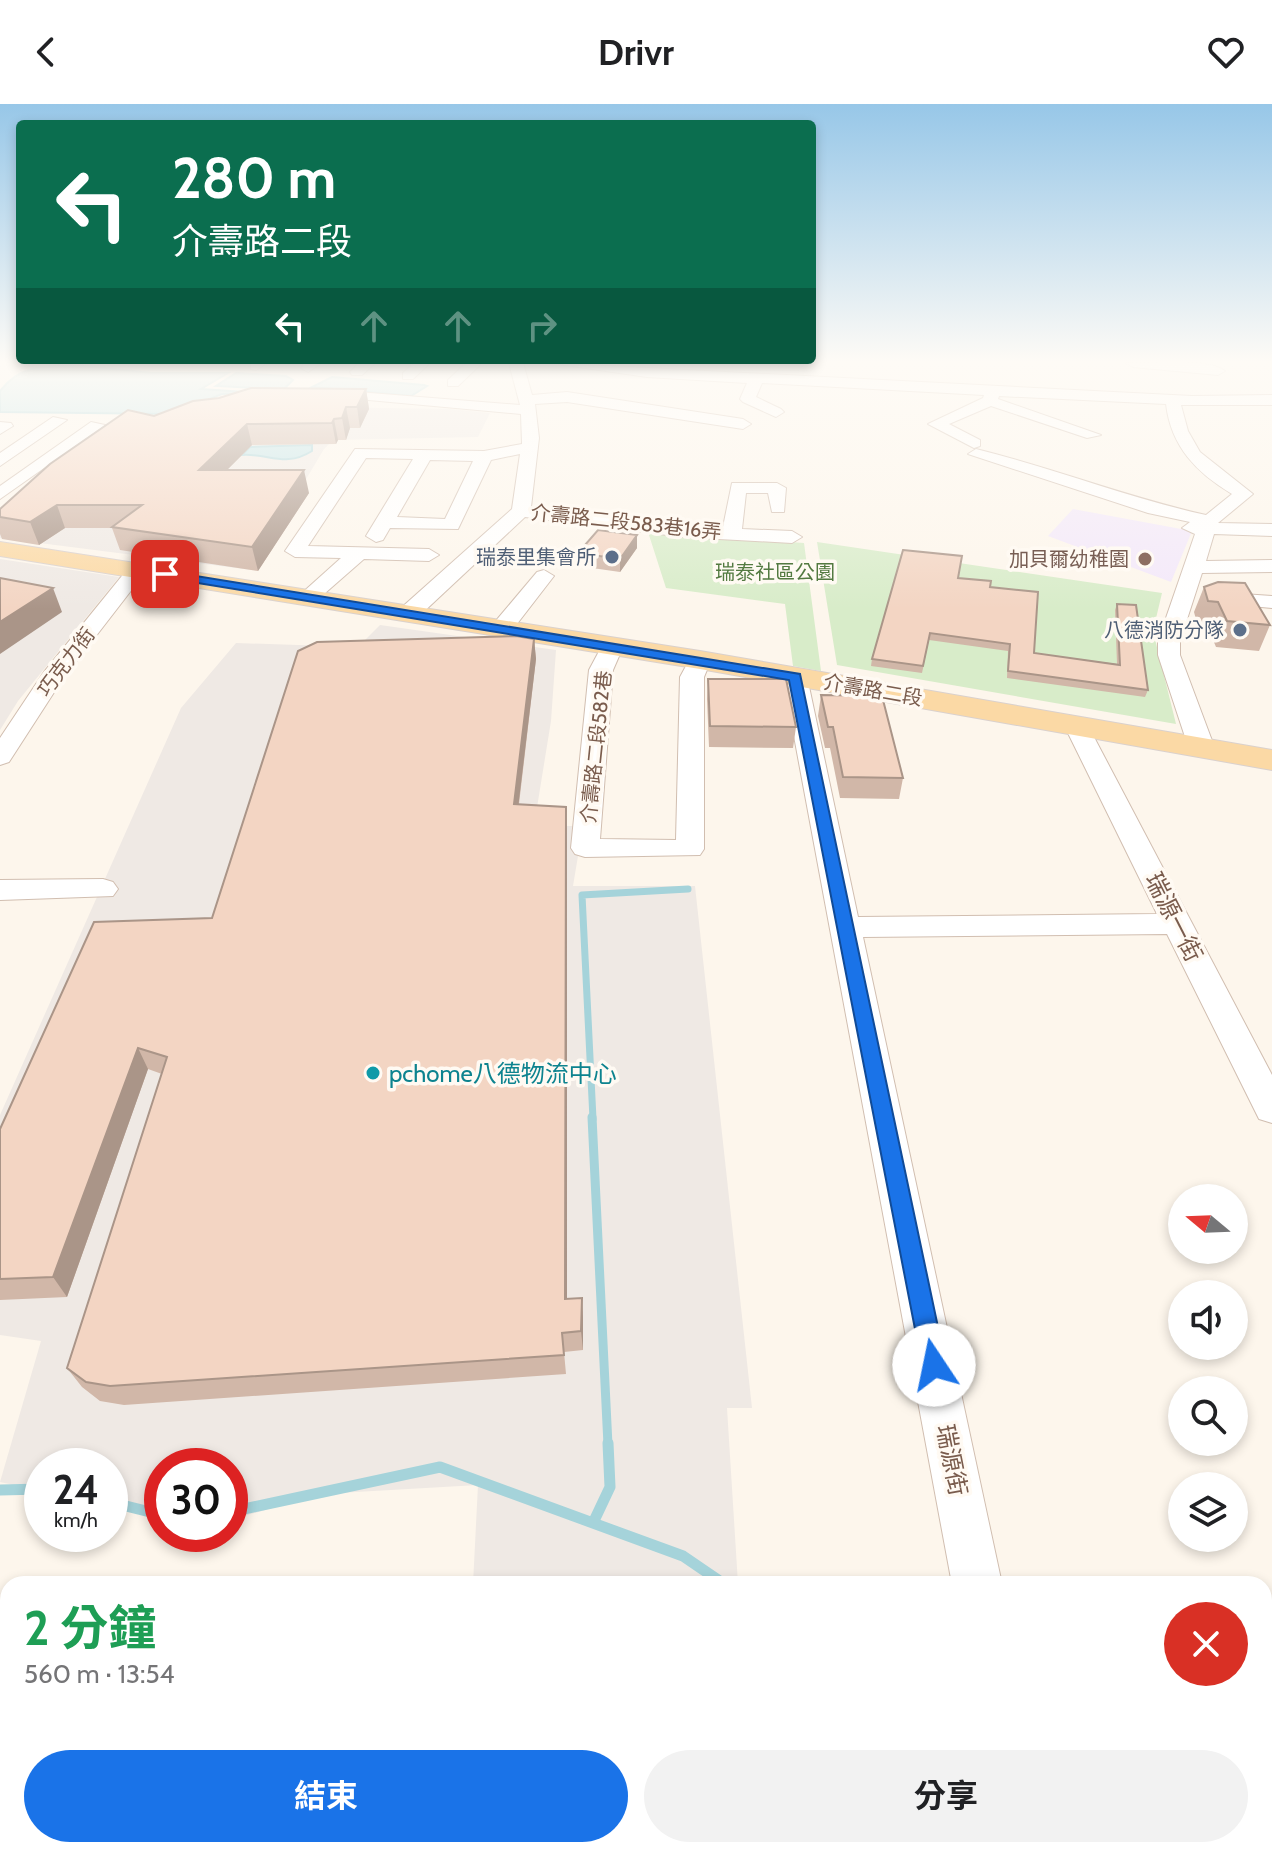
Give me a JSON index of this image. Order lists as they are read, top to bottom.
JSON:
{
  "streets": {
    "main road": ["介壽路二段"],
    "street": [
      "介壽路二段583巷16弄",
      "巧克力街",
      "介壽路二段582巷",
      "瑞源一街",
      "瑞源街"
    ]
  },
  "crossings": [
    ["巧克力街", "介壽路二段"],
    ["介壽路二段", "介壽路二段582巷"],
    ["介壽路二段", "瑞源一街"],
    ["介壽路二段", "瑞源街"]
  ],
  "parks": ["瑞泰社區公園"],
  "places": [
    "瑞泰里集會所",
    "加貝爾幼稚園",
    "八德消防分隊",
    "pchome八德物流中心"
  ],
  "north": "left",
  "page": {
    "header": "Drivr",
    "turn": ["280 m", "介壽路二段"],
    "speed": "24 km/h",
    "limit": "30",
    "heading": ["2 分鐘", "560 m · 13:54"],
    "buttons": ["結束", "分享"]
  }
}
